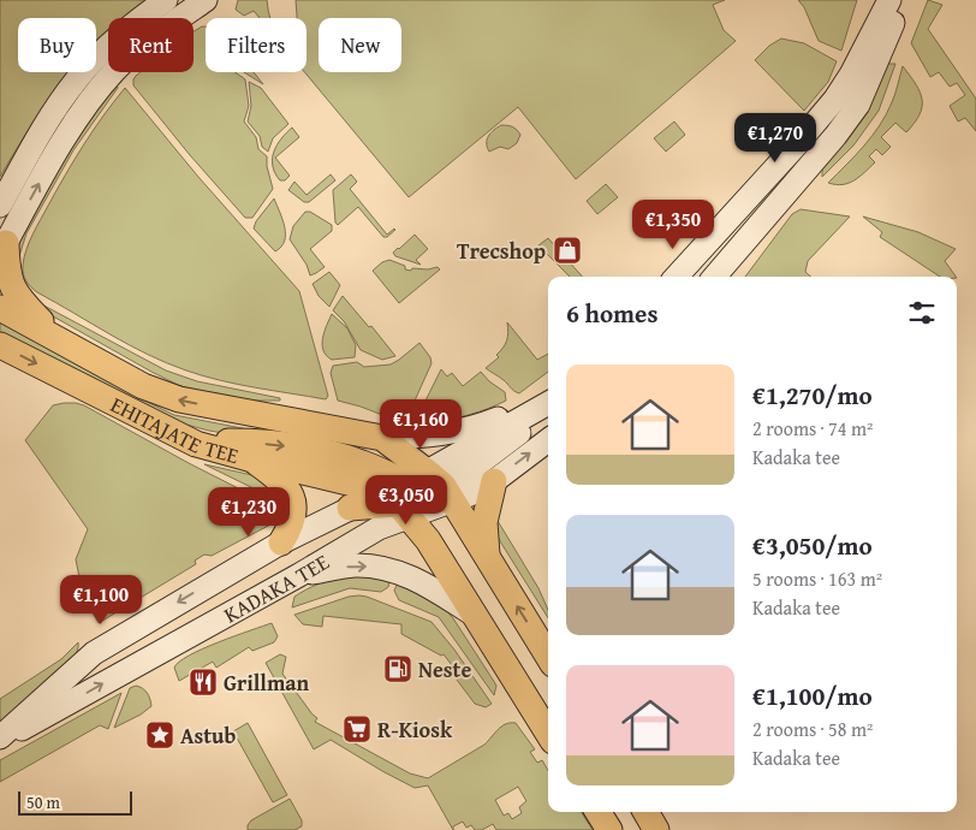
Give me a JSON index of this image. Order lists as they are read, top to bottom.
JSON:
{
  "streets": {
    "main road": ["EHITAJATE TEE", "KADAKA TEE"]
  },
  "crossings": [
    ["EHITAJATE TEE", "KADAKA TEE"]
  ],
  "places": {
    "shop": ["Trecshop"],
    "fuel station": ["Neste"],
    "restaurant": ["Grillman"],
    "supermarket": ["R-Kiosk"],
    "place": ["Astub"]
  },
  "scale_bar": "50 m",
  "page": {
    "chip": [
      "Buy",
      "Rent",
      "Filters",
      "New"
    ],
    "price": [
      "€1,270",
      "€1,350",
      "€1,160",
      "€3,050",
      "€1,230",
      "€1,100"
    ],
    "heading": "6 homes",
    "list": [
      {
        "name": "€1,270/mo",
        "note": "2 rooms · 74 m² · Kadaka tee"
      },
      {
        "name": "€3,050/mo",
        "note": "5 rooms · 163 m² · Kadaka tee"
      },
      {
        "name": "€1,100/mo",
        "note": "2 rooms · 58 m² · Kadaka tee"
      }
    ],
    "scale": "50 m"
  }
}
